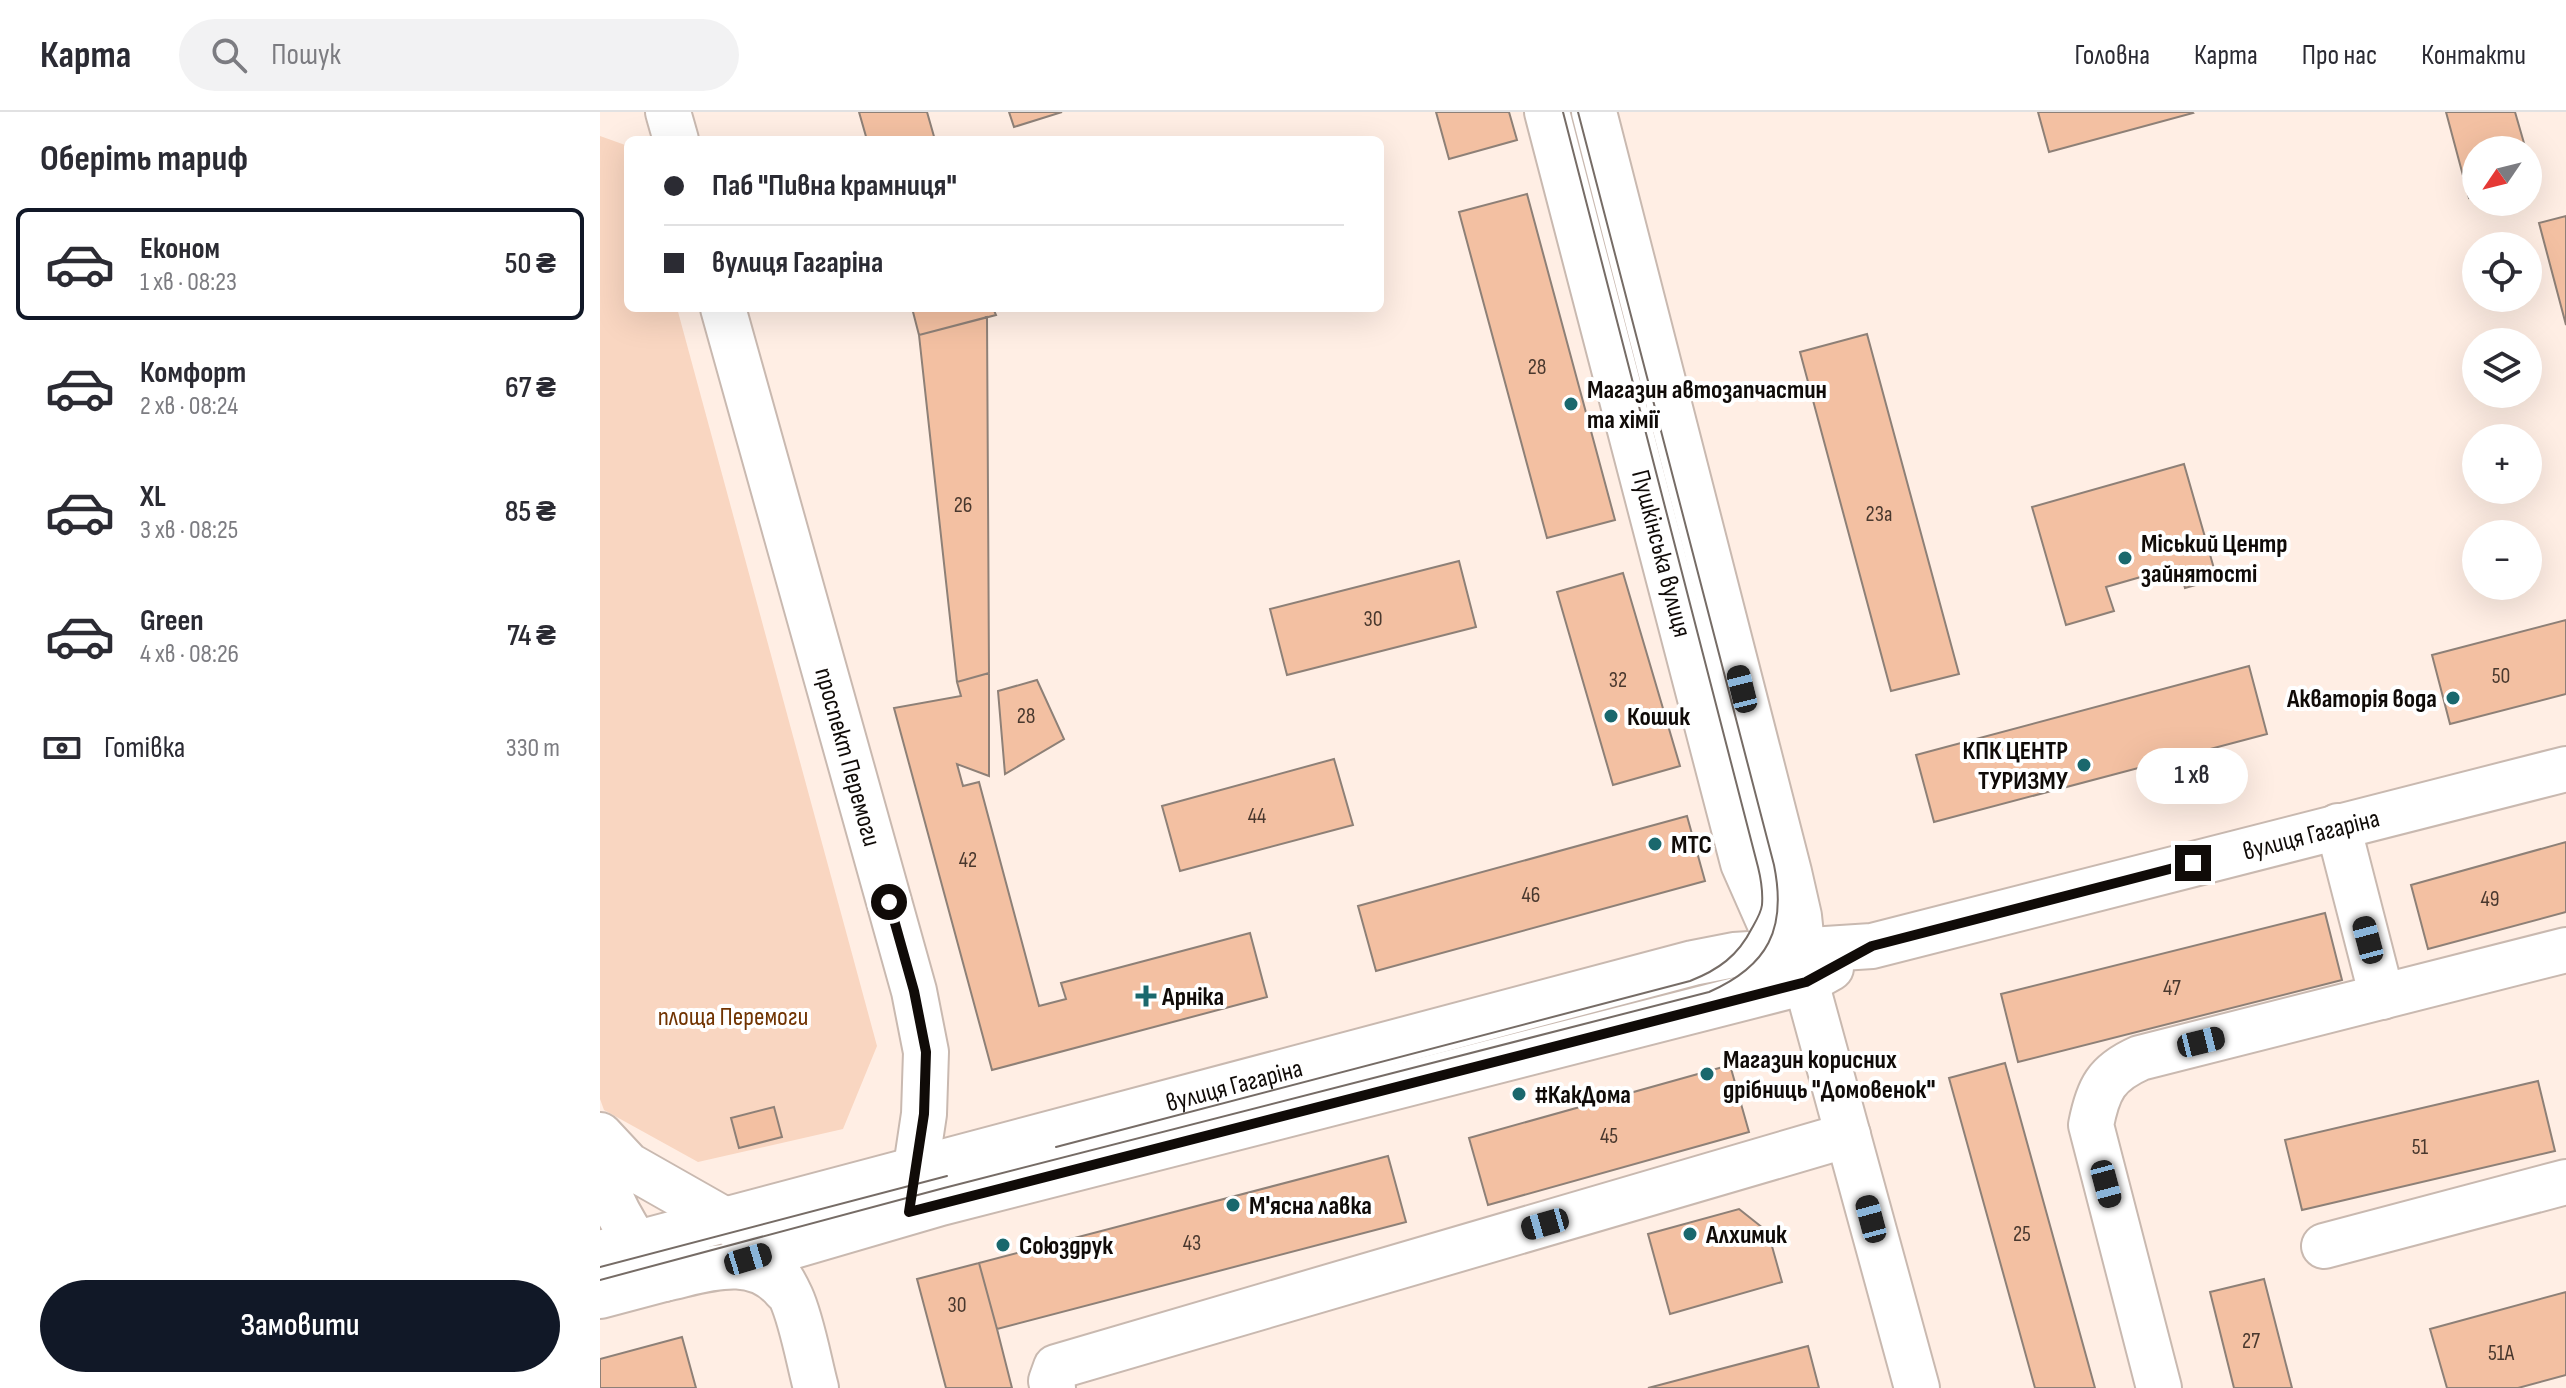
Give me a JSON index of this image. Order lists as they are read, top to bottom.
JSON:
{
  "streets": {
    "street": ["Пушкінська вулиця", "проспект Перемоги", "вулиця Гагаріна"]
  },
  "crossings": [
    ["Пушкінська вулиця", "вулиця Гагаріна"],
    ["проспект Перемоги", "вулиця Гагаріна"]
  ],
  "parks": ["площа Перемоги"],
  "places": {
    "other": [
      "Магазин автозапчастин та хімії",
      "Міський Центр зайнятості",
      "Акваторія вода",
      "Кошик",
      "КПК ЦЕНТР ТУРИЗМУ",
      "МТС",
      "Магазин корисних дрібниць \"Домовенок\"",
      "#КакДома",
      "М'ясна лавка",
      "Алхимик",
      "Союздрук"
    ],
    "health": ["Арніка"]
  },
  "house_numbers": [
    "28",
    "26",
    "23а",
    "30",
    "50",
    "32",
    "28",
    "44",
    "42",
    "46",
    "49",
    "47",
    "45",
    "51",
    "25",
    "43",
    "30",
    "27",
    "51А"
  ],
  "north": "bottom left",
  "page": {
    "header": "Карта",
    "search": "Пошук",
    "nav": [
      "Головна",
      "Карта",
      "Про нас",
      "Контакти"
    ],
    "heading": "Оберіть тариф",
    "map_buttons": ["+", "−"],
    "banner": ["Паб \"Пивна крамниця\"", "вулиця Гагаріна"],
    "list": [
      {
        "name": "Економ",
        "note": "1 хв · 08:23",
        "value": "50 ₴"
      },
      {
        "name": "Комфорт",
        "note": "2 хв · 08:24",
        "value": "67 ₴"
      },
      {
        "name": "XL",
        "note": "3 хв · 08:25",
        "value": "85 ₴"
      },
      {
        "name": "Green",
        "note": "4 хв · 08:26",
        "value": "74 ₴"
      }
    ],
    "pay": ["Готівка", "330 m"],
    "bubble": "1 хв",
    "buttons": "Замовити"
  }
}
